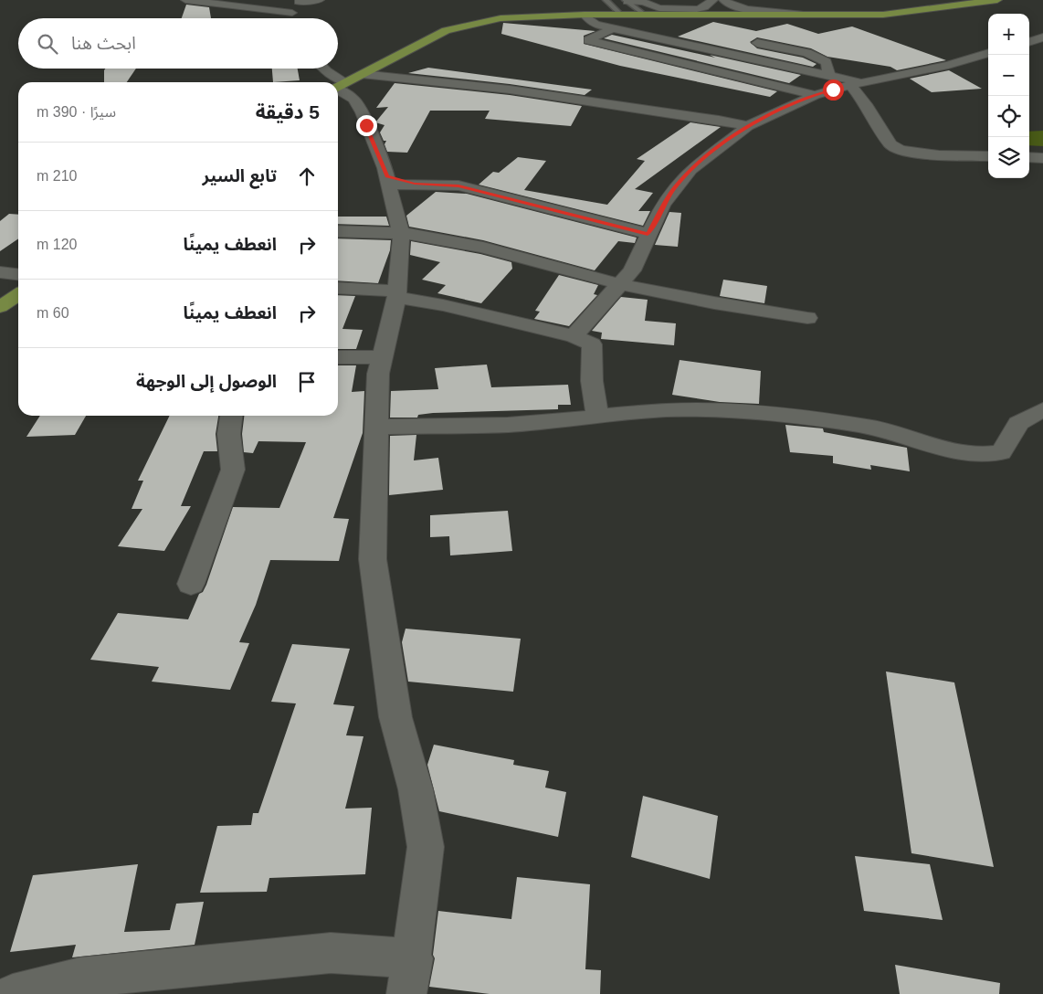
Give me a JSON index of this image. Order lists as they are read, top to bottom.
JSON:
{
  "page": {
    "map_buttons": ["+", "−"],
    "search": "ابحث هنا",
    "heading": ["5 دقيقة", "سيرًا · 390 m"],
    "list": [
      ["تابع السير", "210 m"],
      ["انعطف يمينًا", "120 m"],
      ["انعطف يمينًا", "60 m"],
      "الوصول إلى الوجهة"
    ]
  }
}
